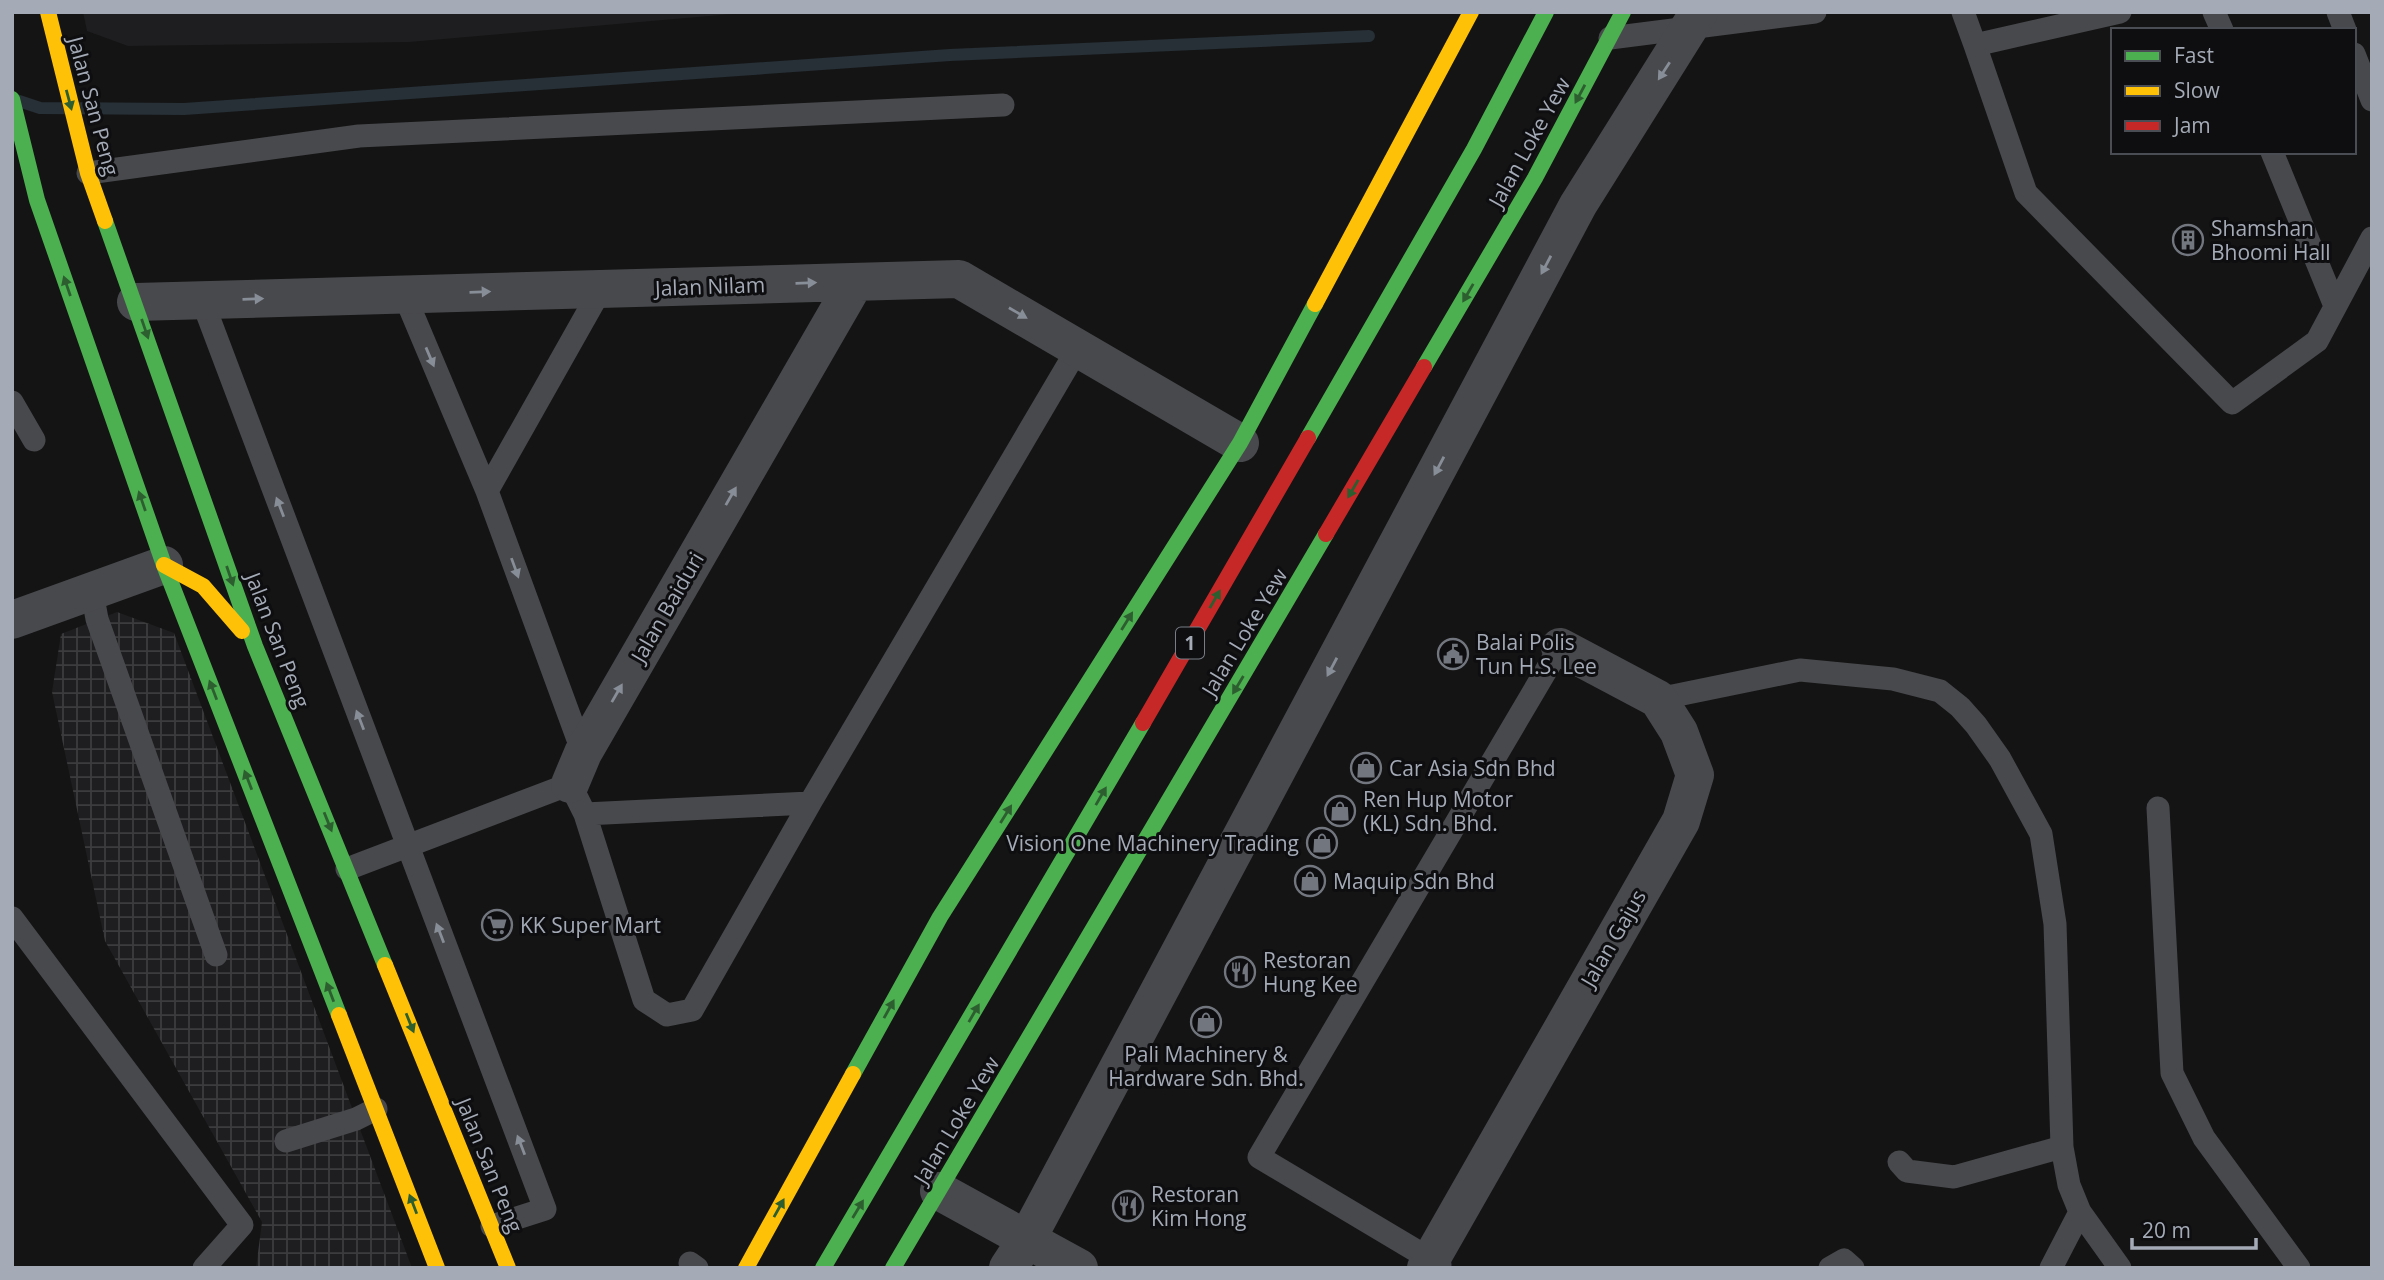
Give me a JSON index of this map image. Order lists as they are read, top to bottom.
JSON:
{
  "streets": {
    "main road": ["Jalan San Peng", "Jalan Loke Yew", "1"],
    "street": ["Jalan Nilam", "Jalan Baiduri", "Jalan Gajus"]
  },
  "crossings": [
    ["Jalan San Peng", "Jalan Nilam"],
    ["Jalan Nilam", "Jalan Baiduri"]
  ],
  "one_way": ["Jalan Nilam", "Jalan Baiduri"],
  "places": {
    "building": ["Shamshan Bhoomi Hall"],
    "public building": ["Balai Polis Tun H.S. Lee"],
    "shop": [
      "Car Asia Sdn Bhd",
      "Ren Hup Motor (KL) Sdn. Bhd.",
      "Vision One Machinery Trading",
      "Maquip Sdn Bhd",
      "Pali Machinery & Hardware Sdn. Bhd."
    ],
    "supermarket": ["KK Super Mart"],
    "restaurant": ["Restoran Hung Kee", "Restoran Kim Hong"]
  },
  "legend": ["Fast", "Slow", "Jam"],
  "scale_bar": "20 m"
}
